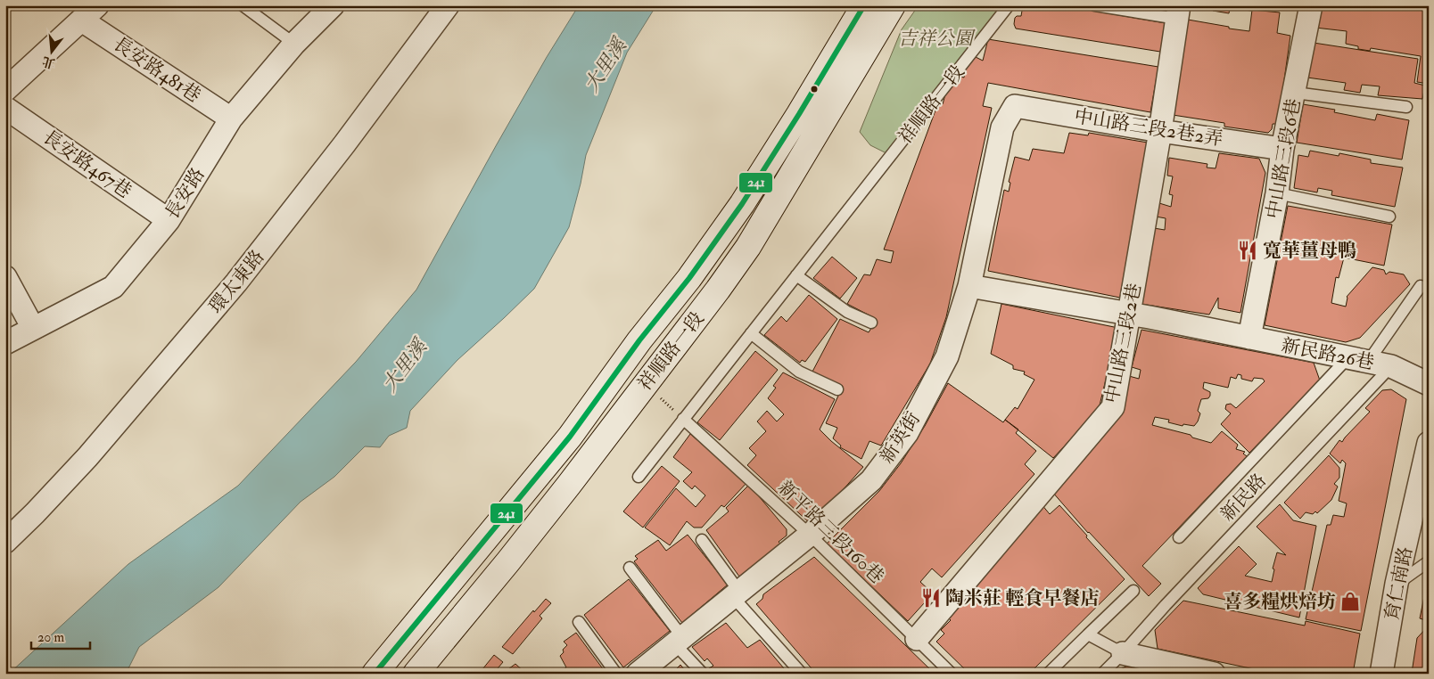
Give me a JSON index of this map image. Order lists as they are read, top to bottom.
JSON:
{
  "streets": {
    "street": [
      "長安路481巷",
      "祥順路一段",
      "中山路三段2巷2弄",
      "中山路三段6巷",
      "長安路467巷",
      "長安路",
      "環太東路",
      "中山路三段2巷",
      "新民路26巷",
      "新英街",
      "育仁南路"
    ],
    "lane": ["新民路", "新平路三段160巷"]
  },
  "crossings": [
    ["長安路481巷", "長安路"],
    ["祥順路一段", "新平路三段160巷"],
    ["中山路三段2巷2弄", "中山路三段6巷"],
    ["中山路三段2巷2弄", "中山路三段2巷"],
    ["中山路三段2巷2弄", "新英街"],
    ["中山路三段6巷", "新民路26巷"],
    ["長安路467巷", "長安路"],
    ["中山路三段2巷", "新民路26巷"],
    ["中山路三段2巷", "新平路三段160巷"],
    ["新民路26巷", "新英街"],
    ["新民路26巷", "新民路"],
    ["新英街", "新平路三段160巷"]
  ],
  "water": ["大里溪"],
  "parks": ["吉祥公園"],
  "places": {
    "restaurant": ["寬華薑母鴨", "陶米莊 輕食早餐店"],
    "shop": ["喜多糧烘焙坊"]
  },
  "lines": ["transit line 241"],
  "scale_bar": "20 m",
  "north": "bottom"
}
